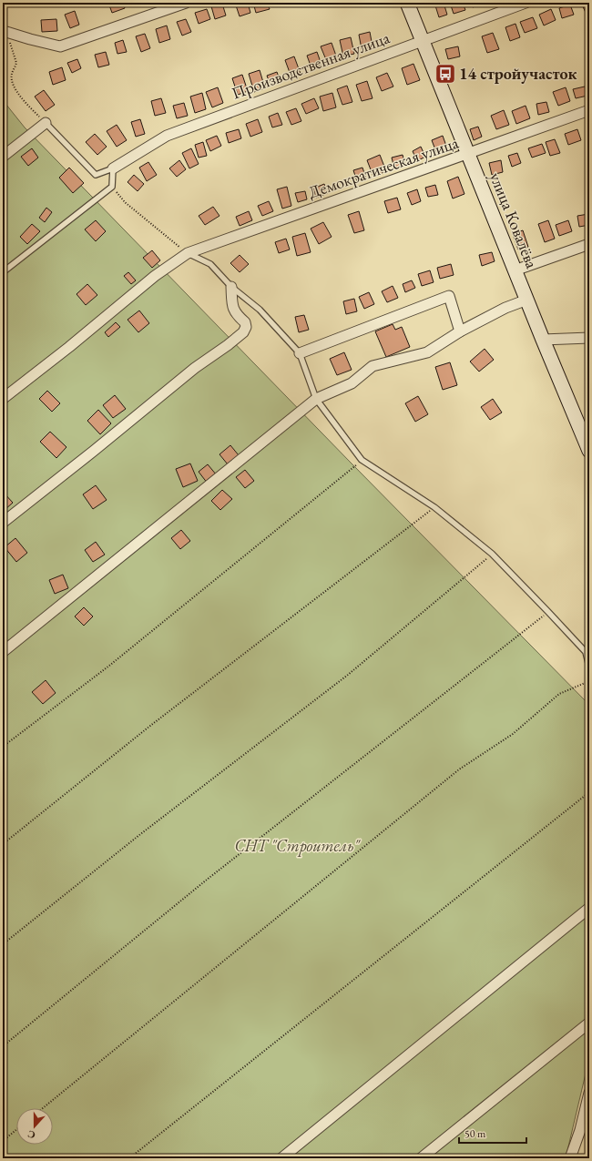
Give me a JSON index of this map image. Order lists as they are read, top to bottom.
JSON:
{
  "streets": {
    "street": ["Производственная улица", "Демократическая улица", "улица Ковалёва"]
  },
  "crossings": [
    ["Производственная улица", "улица Ковалёва"],
    ["Демократическая улица", "улица Ковалёва"]
  ],
  "parks": ["СНТ \"Строитель\""],
  "places": {
    "bus stop": ["14 стройучасток"]
  },
  "scale_bar": "50 m",
  "north": "bottom"
}
